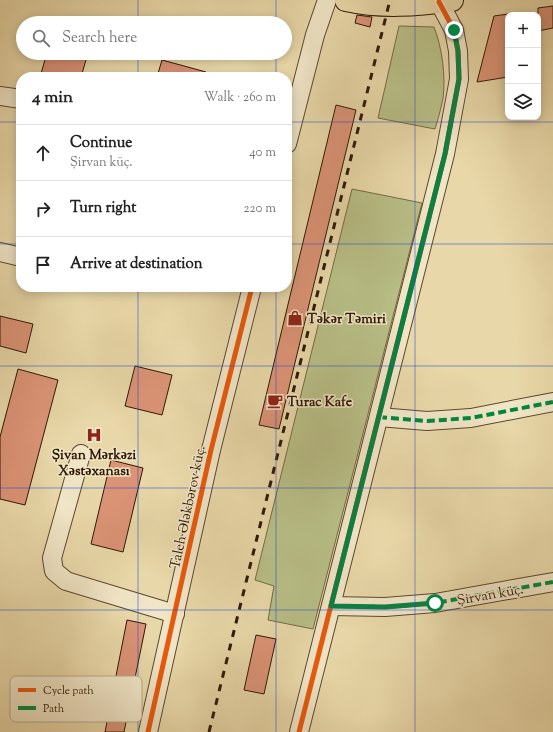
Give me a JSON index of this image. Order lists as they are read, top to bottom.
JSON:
{
  "streets": {
    "street": ["Taleh Ələkbərov küç.", "Şirvan küç."]
  },
  "places": {
    "shop": ["Təkər Təmiri"],
    "cafe": ["Turac Kafe"],
    "hospital": ["Şivan Mərkəzi Xəstəxanası"]
  },
  "legend": ["Cycle path", "Path"],
  "page": {
    "map_buttons": ["+", "−"],
    "search": "Search here",
    "heading": ["4 min", "Walk · 260 m"],
    "list": [
      ["Continue", "Şirvan küç.", "40 m"],
      ["Turn right", "220 m"],
      "Arrive at destination"
    ]
  }
}
